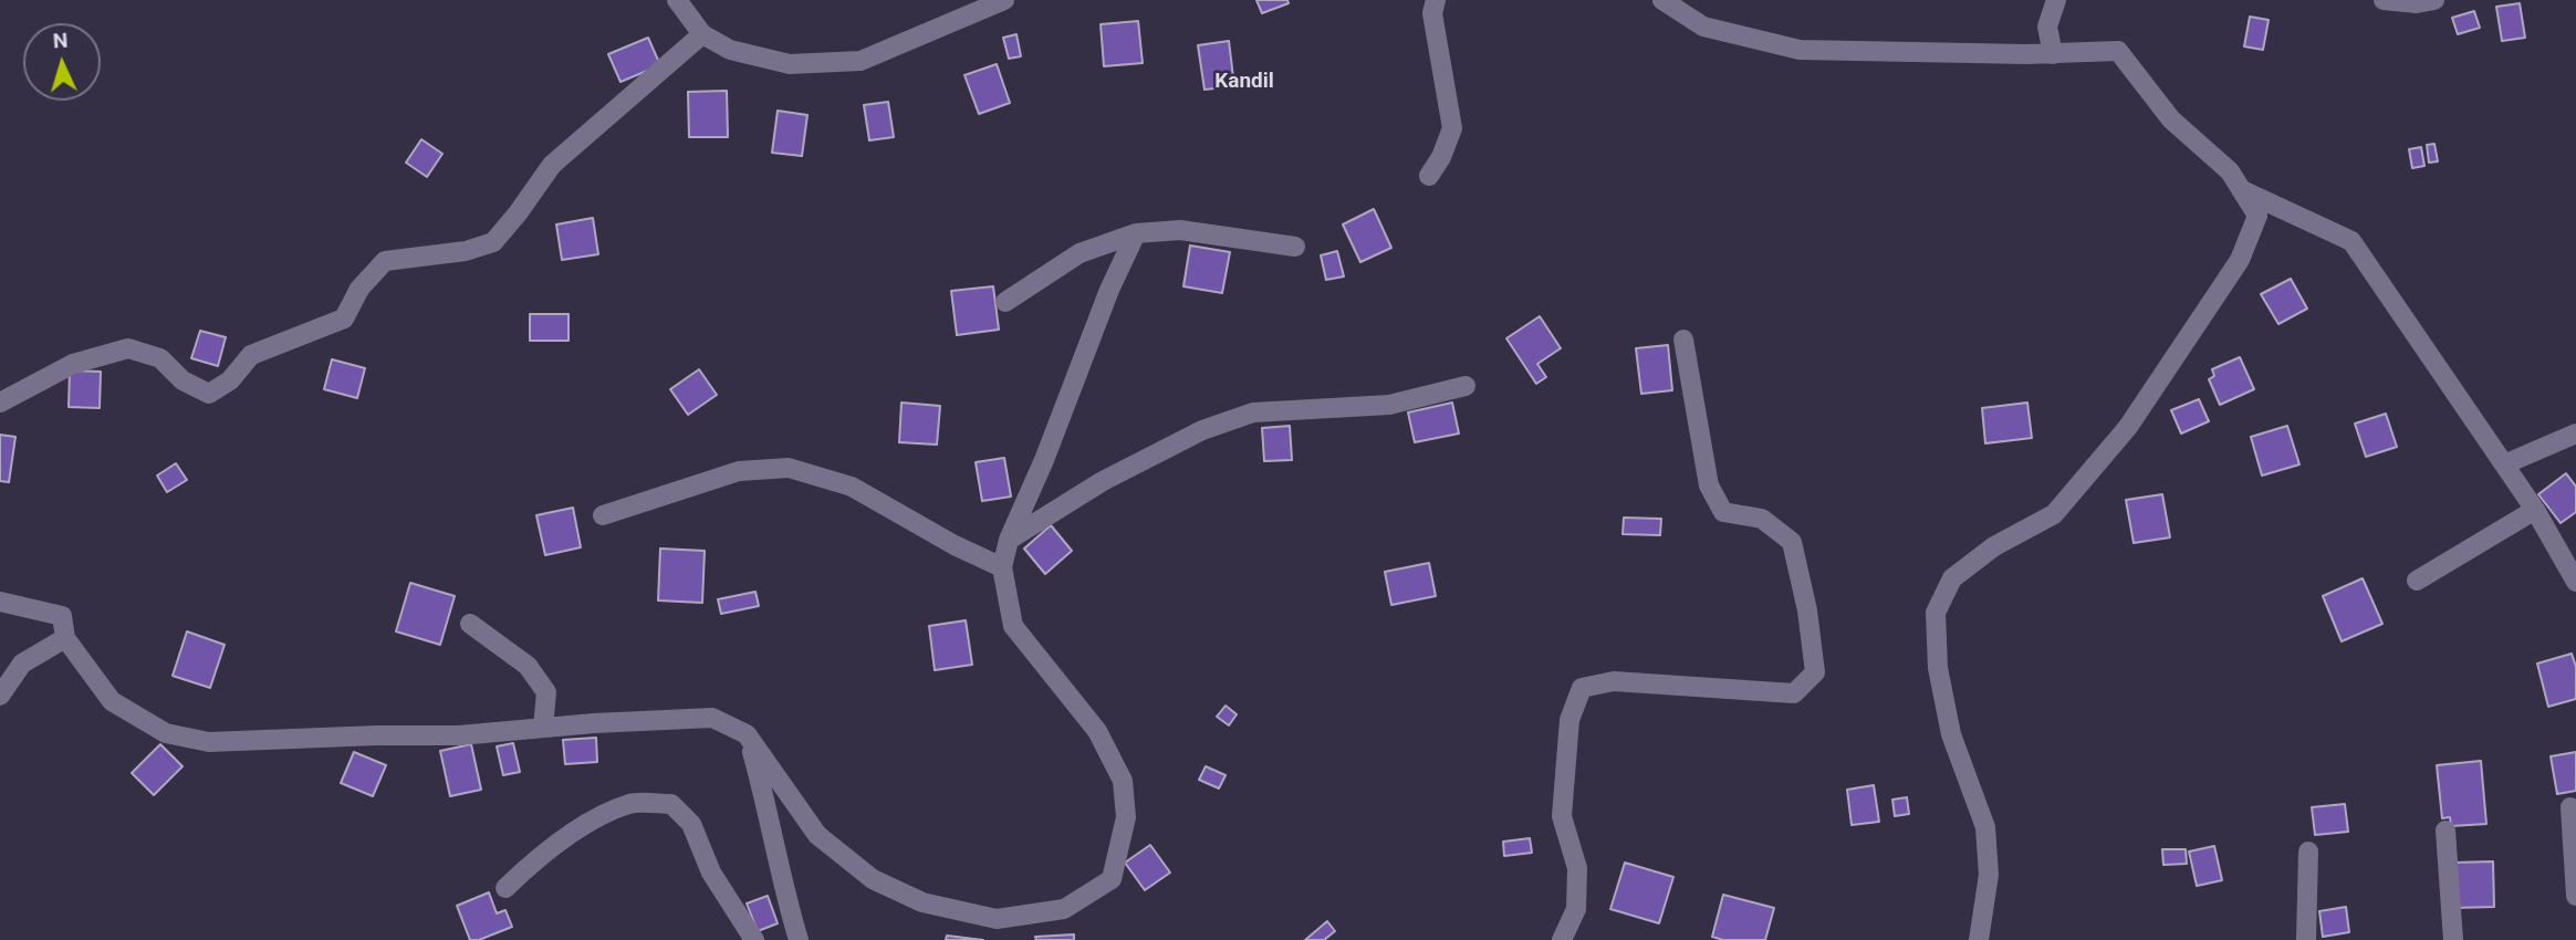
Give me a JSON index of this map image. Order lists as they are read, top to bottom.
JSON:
{
  "districts": ["Kandil"],
  "north": "top"
}
